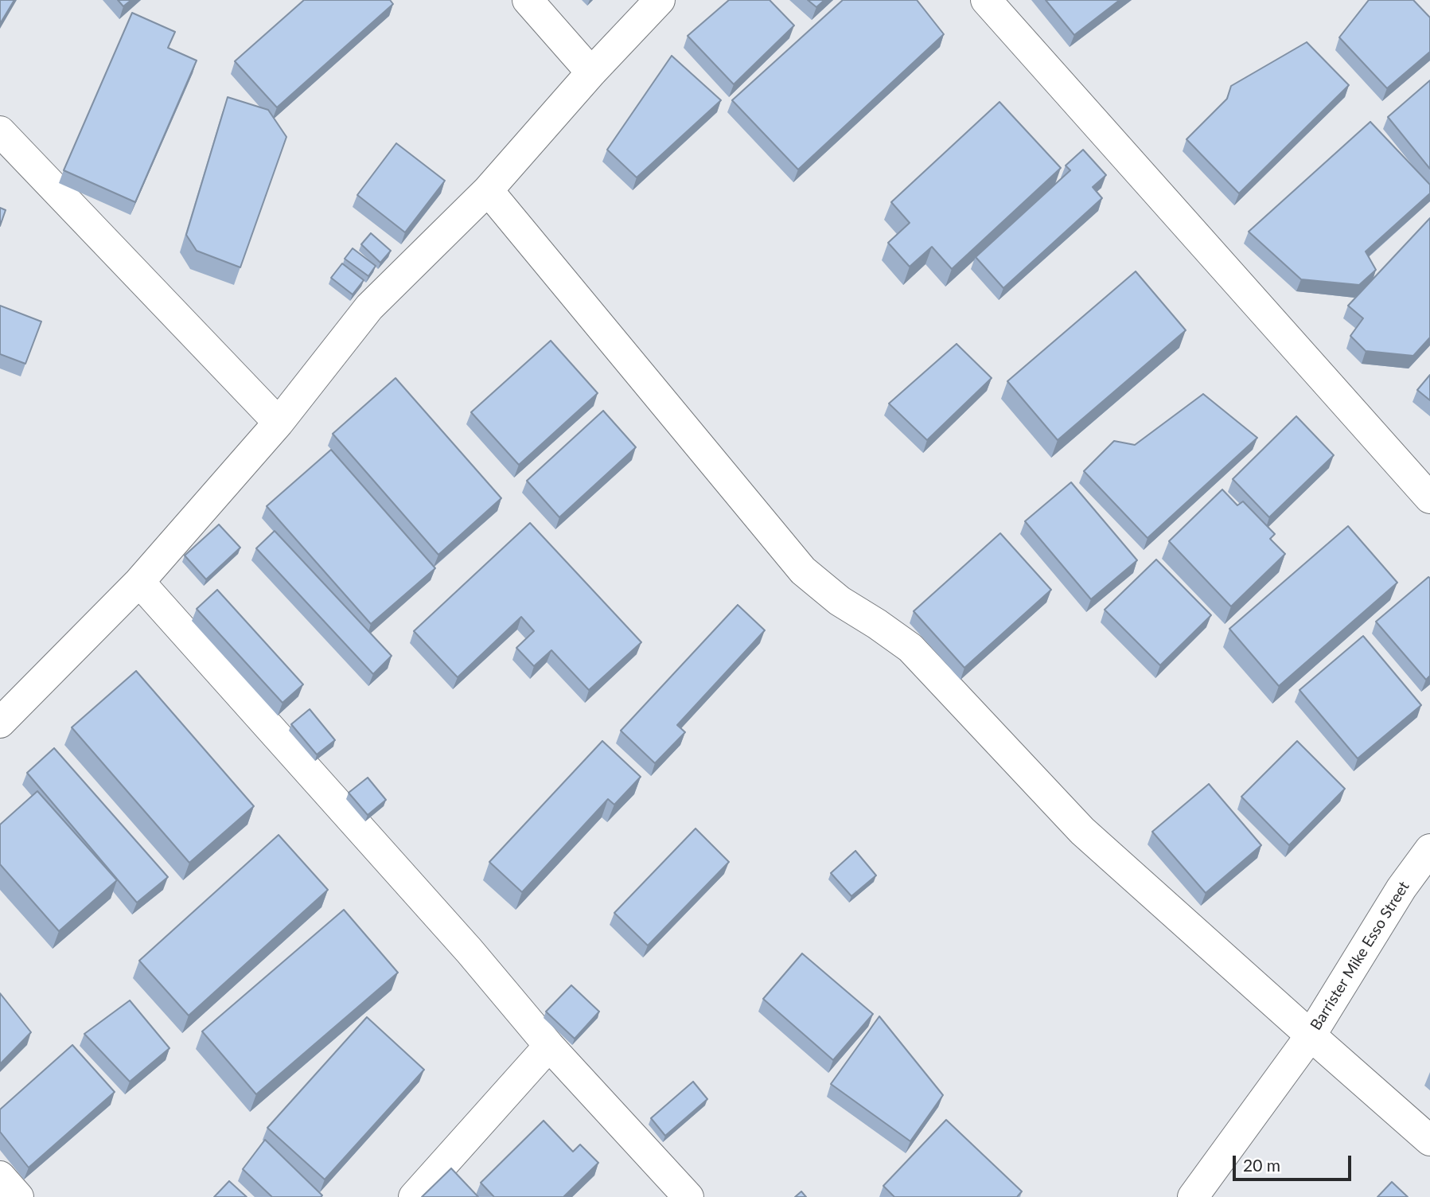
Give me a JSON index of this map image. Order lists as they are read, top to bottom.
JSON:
{
  "streets": {
    "street": ["Barrister Mike Esso Street"]
  },
  "scale_bar": "20 m"
}
